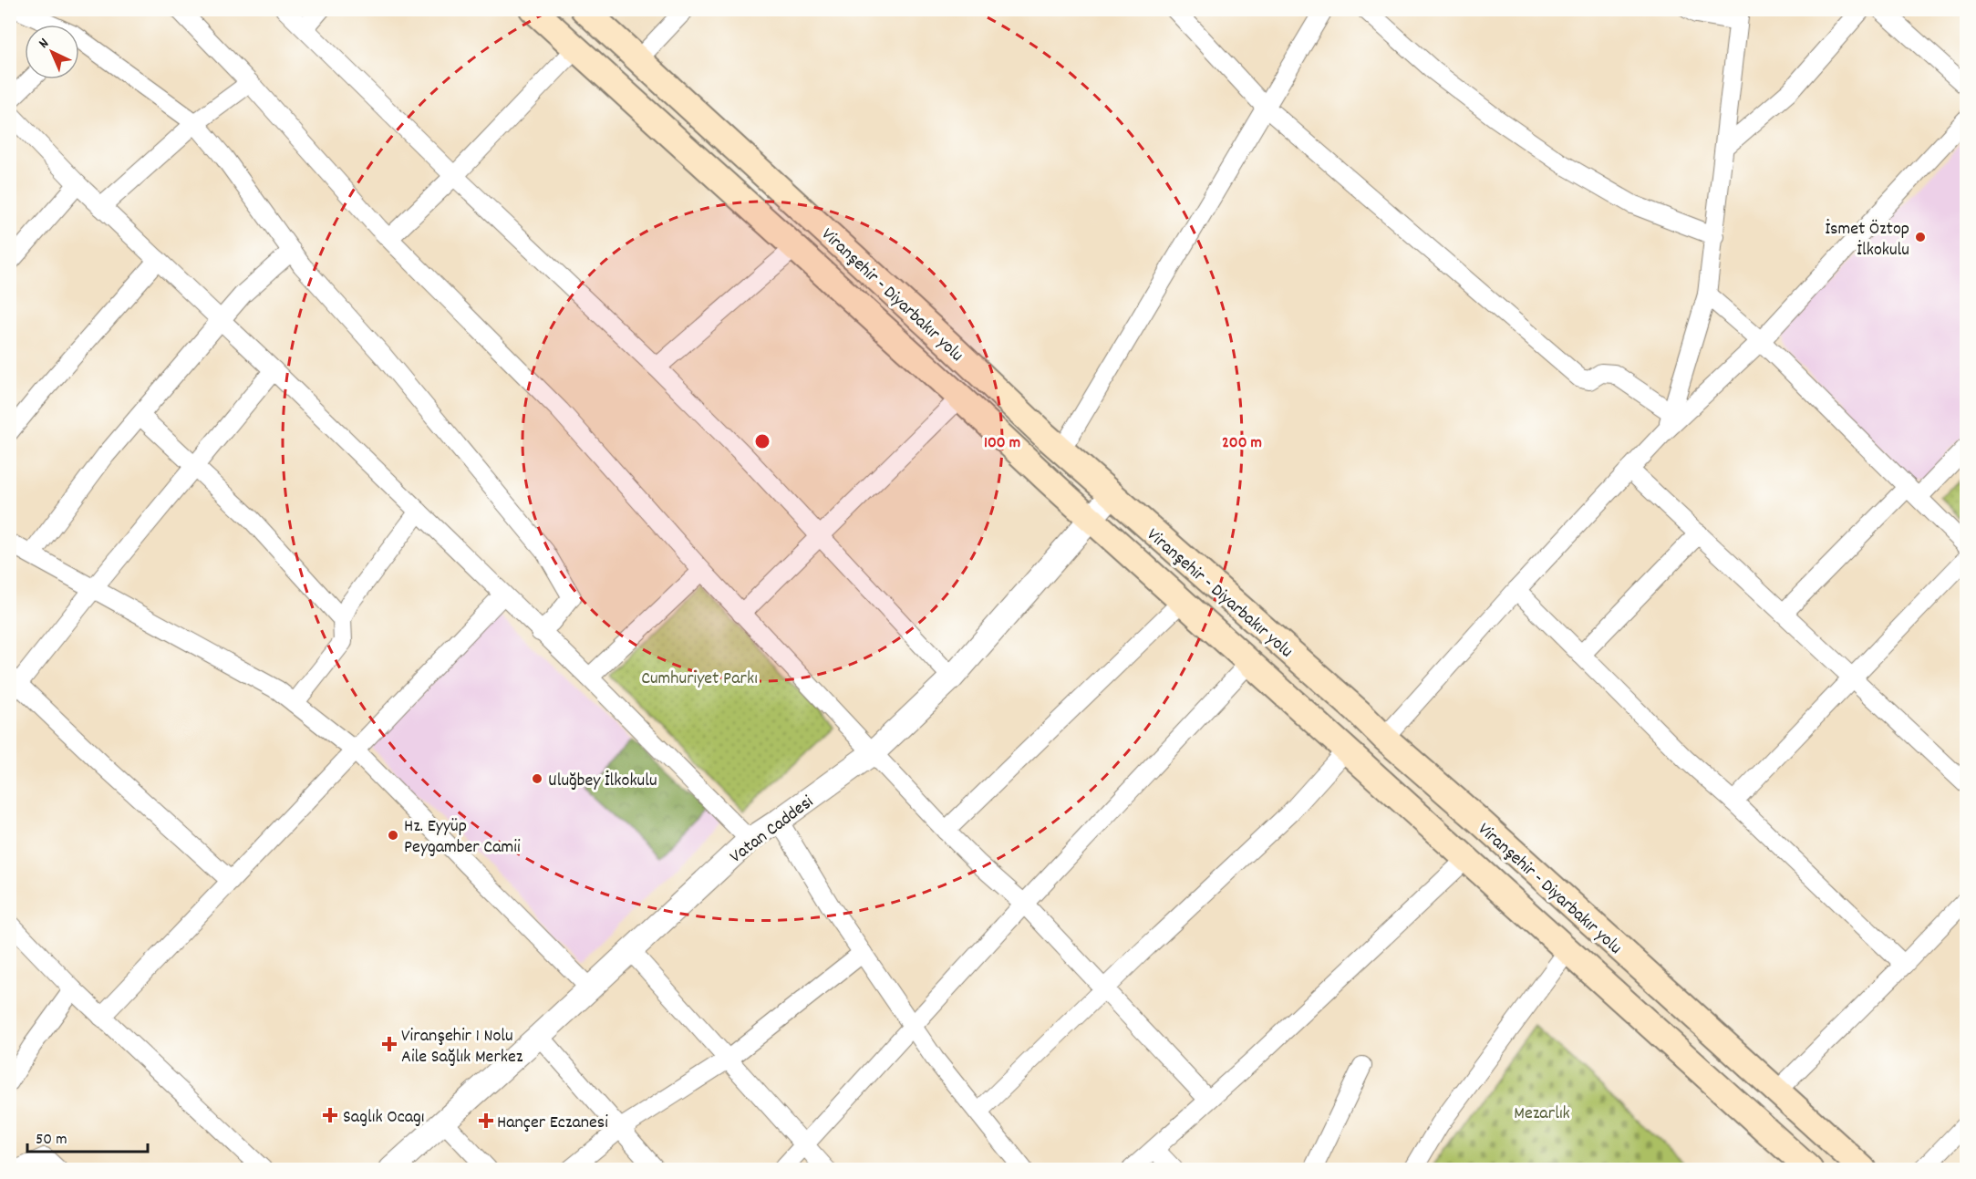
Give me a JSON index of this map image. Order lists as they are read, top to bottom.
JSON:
{
  "streets": {
    "main road": ["Viranşehir - Diyarbakır yolu"],
    "street": ["Vatan Caddesi"]
  },
  "crossings": [
    ["Viranşehir - Diyarbakır yolu", "Vatan Caddesi"]
  ],
  "parks": ["Cumhuriyet Parkı", "Mezarlık"],
  "places": {
    "other": ["İsmet Öztop İlkokulu", "Uluğbey İlkokulu", "Hz. Eyyüp Peygamber Camii"],
    "health": ["Viranşehir 1 Nolu Aile Sağlık Merkez", "Saglık Ocagı", "Hançer Eczanesi"]
  },
  "scale_bar": "50 m",
  "north": "top left",
  "rings": ["100 m", "200 m"]
}
